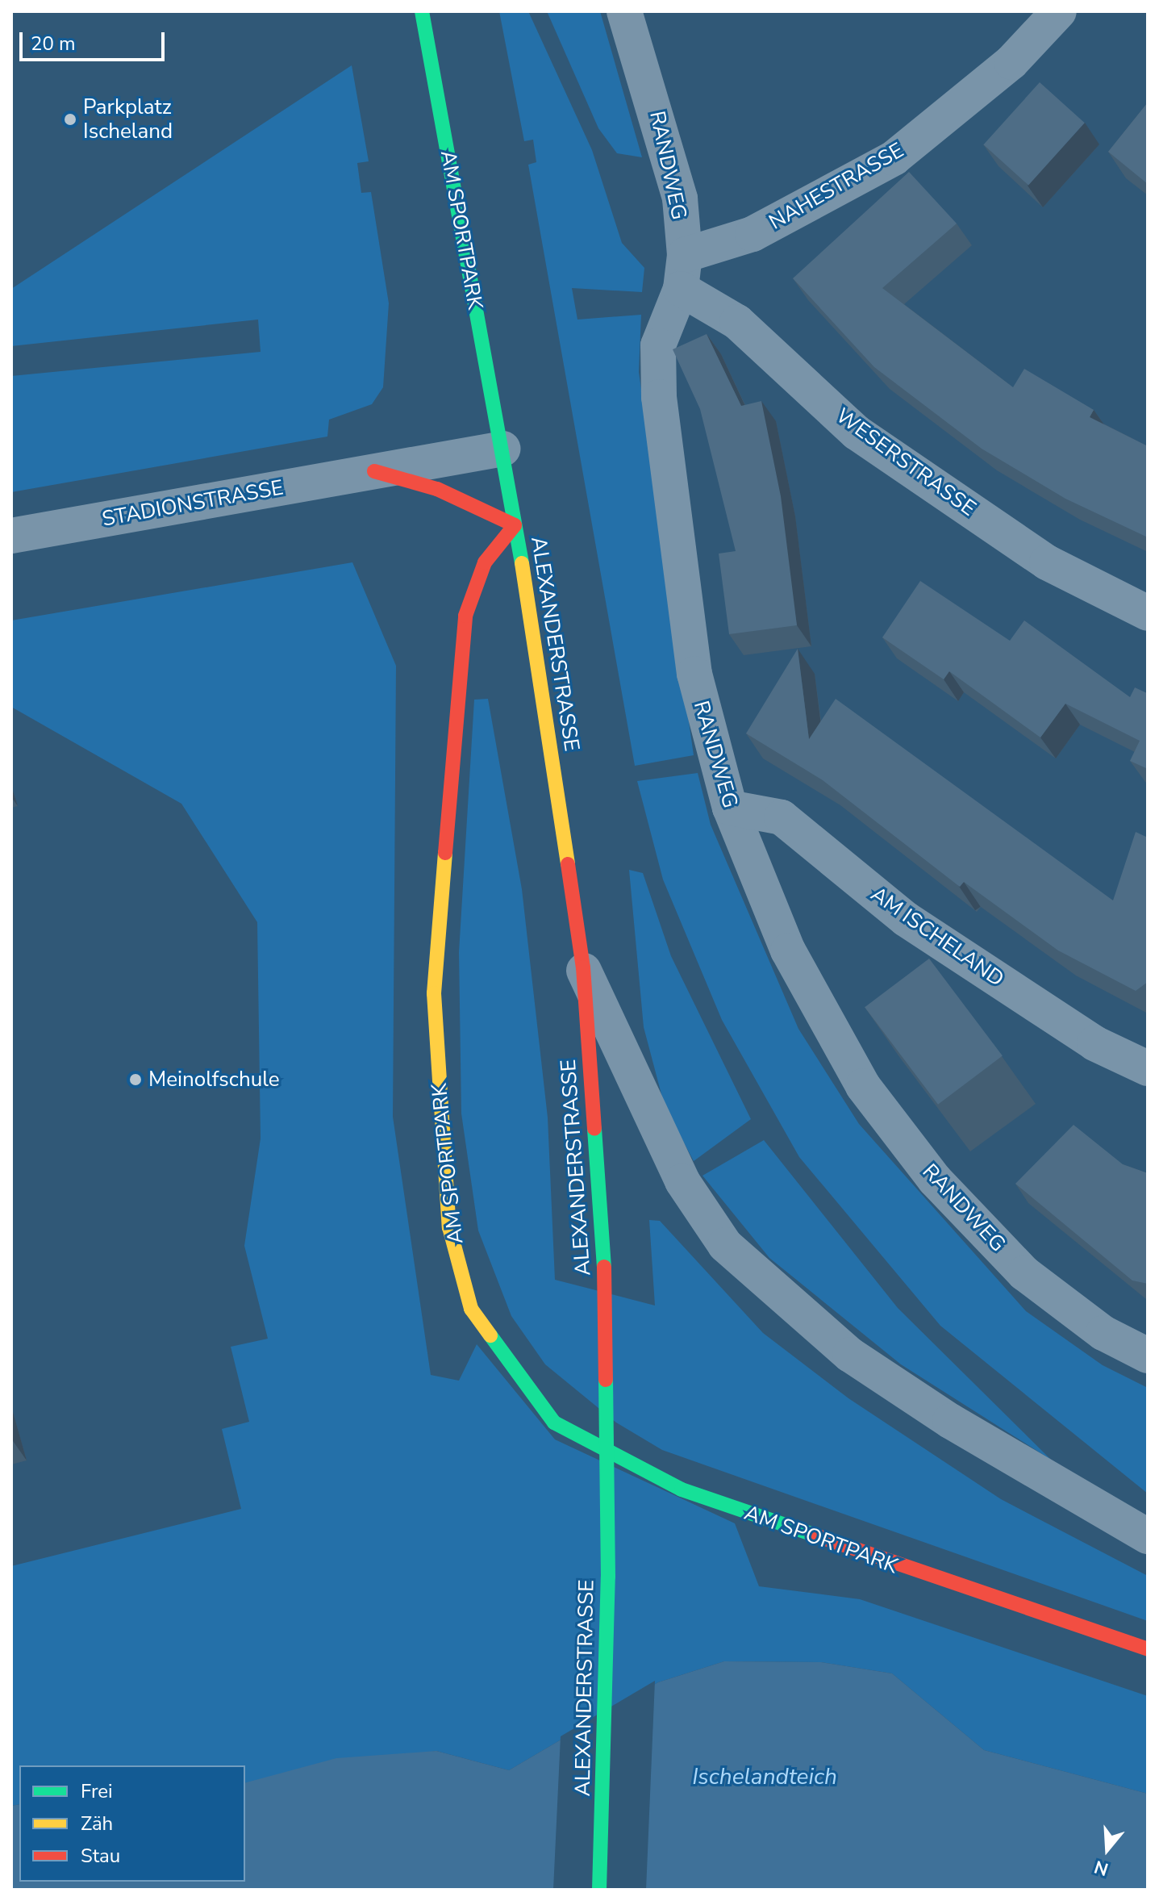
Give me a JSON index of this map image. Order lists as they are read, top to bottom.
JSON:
{
  "streets": {
    "main road": ["AM SPORTPARK", "STADIONSTRASSE", "ALEXANDERSTRASSE"],
    "street": [
      "RANDWEG",
      "NAHESTRASSE",
      "WESERSTRASSE",
      "AM ISCHELAND"
    ]
  },
  "crossings": [
    ["RANDWEG", "NAHESTRASSE"],
    ["RANDWEG", "WESERSTRASSE"],
    ["RANDWEG", "AM ISCHELAND"],
    ["NAHESTRASSE", "WESERSTRASSE"],
    ["AM SPORTPARK", "STADIONSTRASSE"],
    ["AM SPORTPARK", "ALEXANDERSTRASSE"],
    ["STADIONSTRASSE", "ALEXANDERSTRASSE"]
  ],
  "water": ["Ischelandteich"],
  "places": ["Parkplatz Ischeland", "Meinolfschule"],
  "legend": ["Frei", "Zäh", "Stau"],
  "scale_bar": "20 m",
  "north": "bottom"
}
